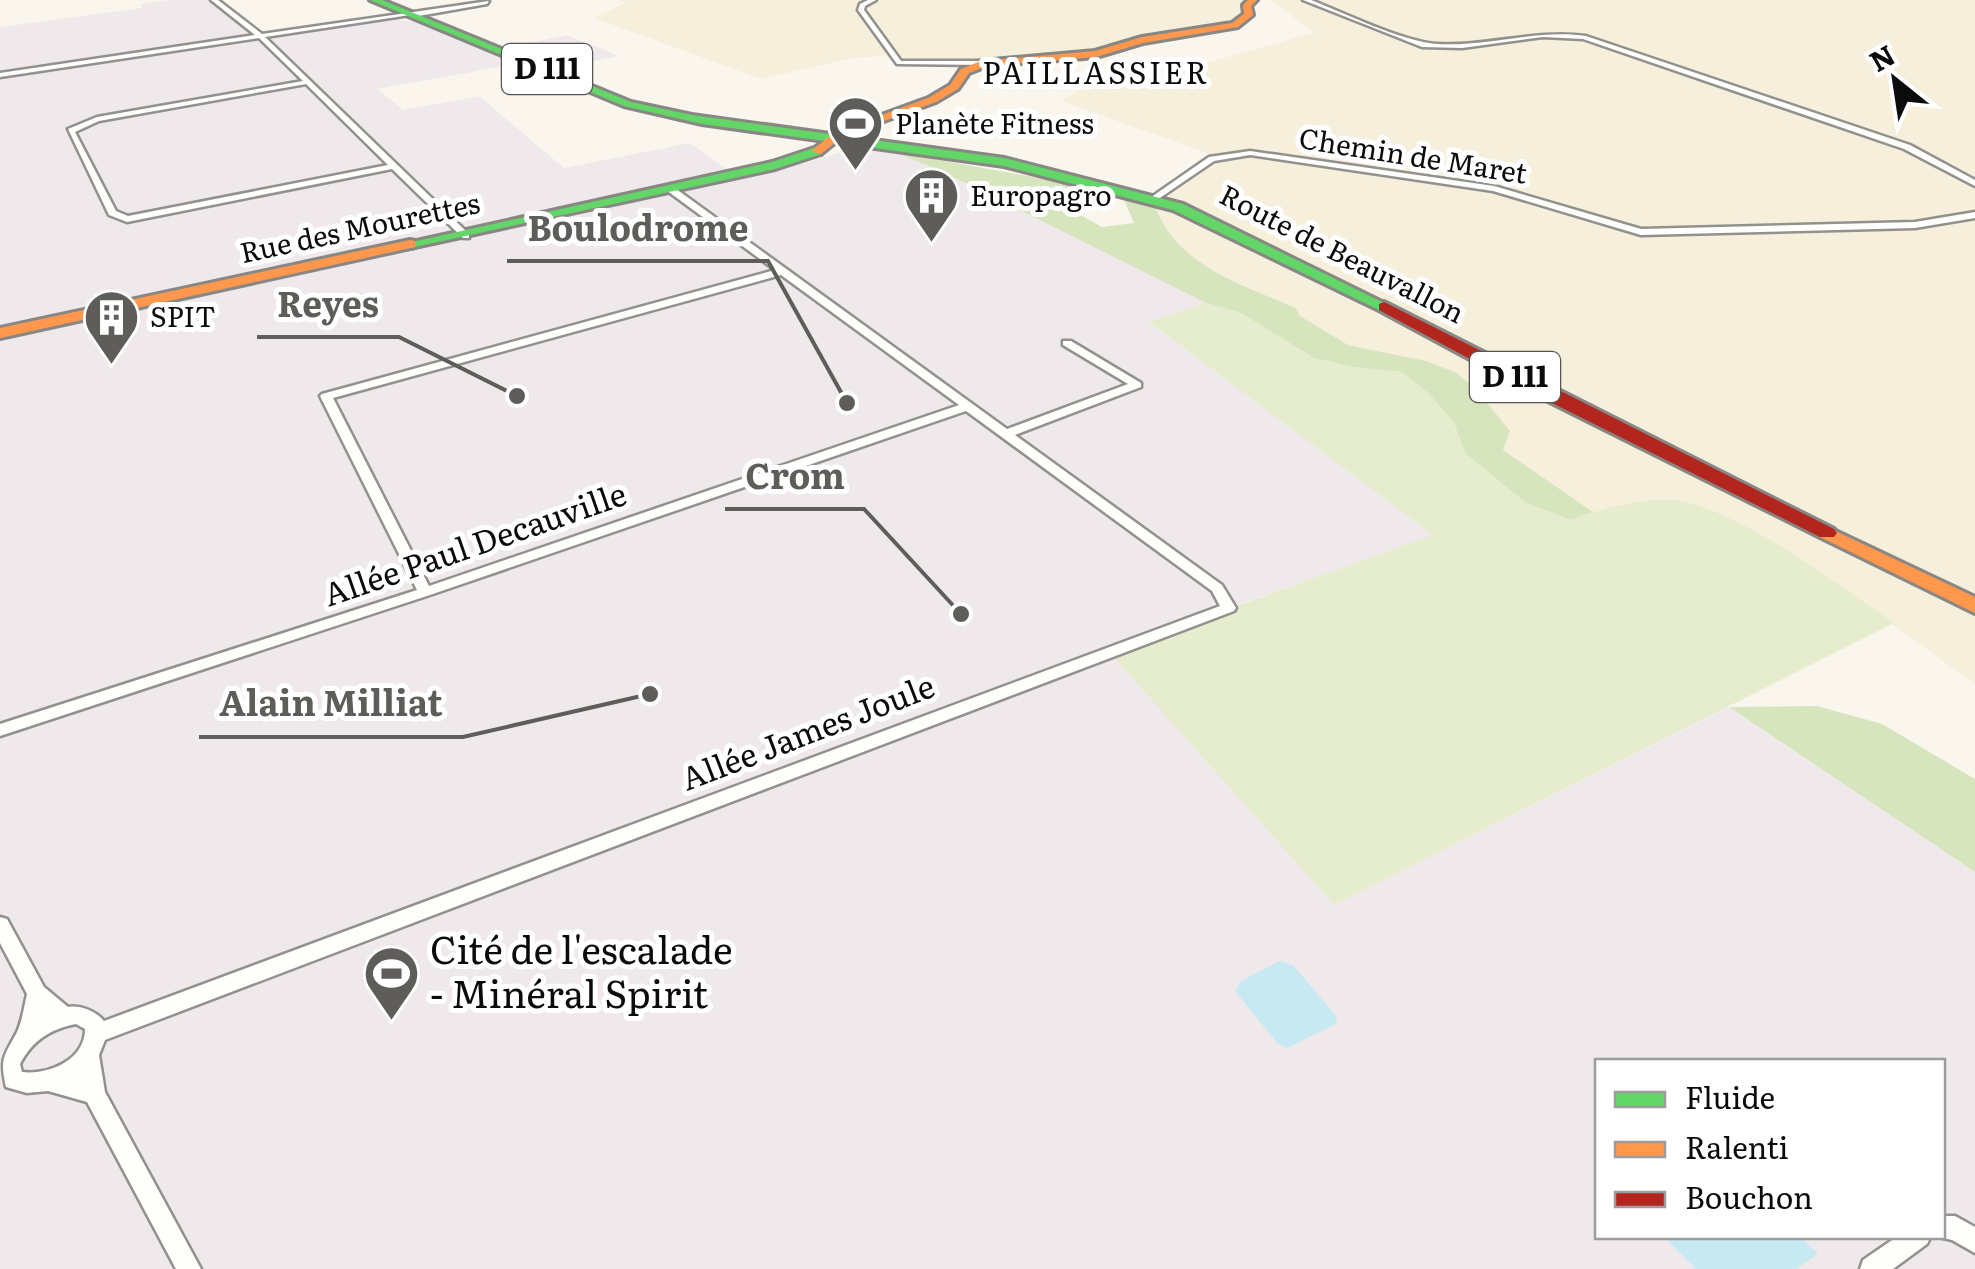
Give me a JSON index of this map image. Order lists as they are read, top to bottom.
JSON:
{
  "streets": {
    "main road": ["D 111", "Rue des Mourettes", "Route de Beauvallon"],
    "street": ["Chemin de Maret", "Allée Paul Decauville", "Allée James Joule"]
  },
  "crossings": [
    ["Chemin de Maret", "Route de Beauvallon"],
    ["Rue des Mourettes", "Route de Beauvallon"],
    ["Rue des Mourettes", "Allée James Joule"],
    ["Allée Paul Decauville", "Allée James Joule"]
  ],
  "districts": ["PAILLASSIER"],
  "places": {
    "sports": ["Planète Fitness", "Cité de l'escalade - Minéral Spirit"],
    "building": ["Europagro", "SPIT"],
    "other": [
      "Reyes",
      "Boulodrome",
      "Crom",
      "Alain Milliat"
    ]
  },
  "legend": ["Fluide", "Ralenti", "Bouchon"],
  "north": "top left"
}
